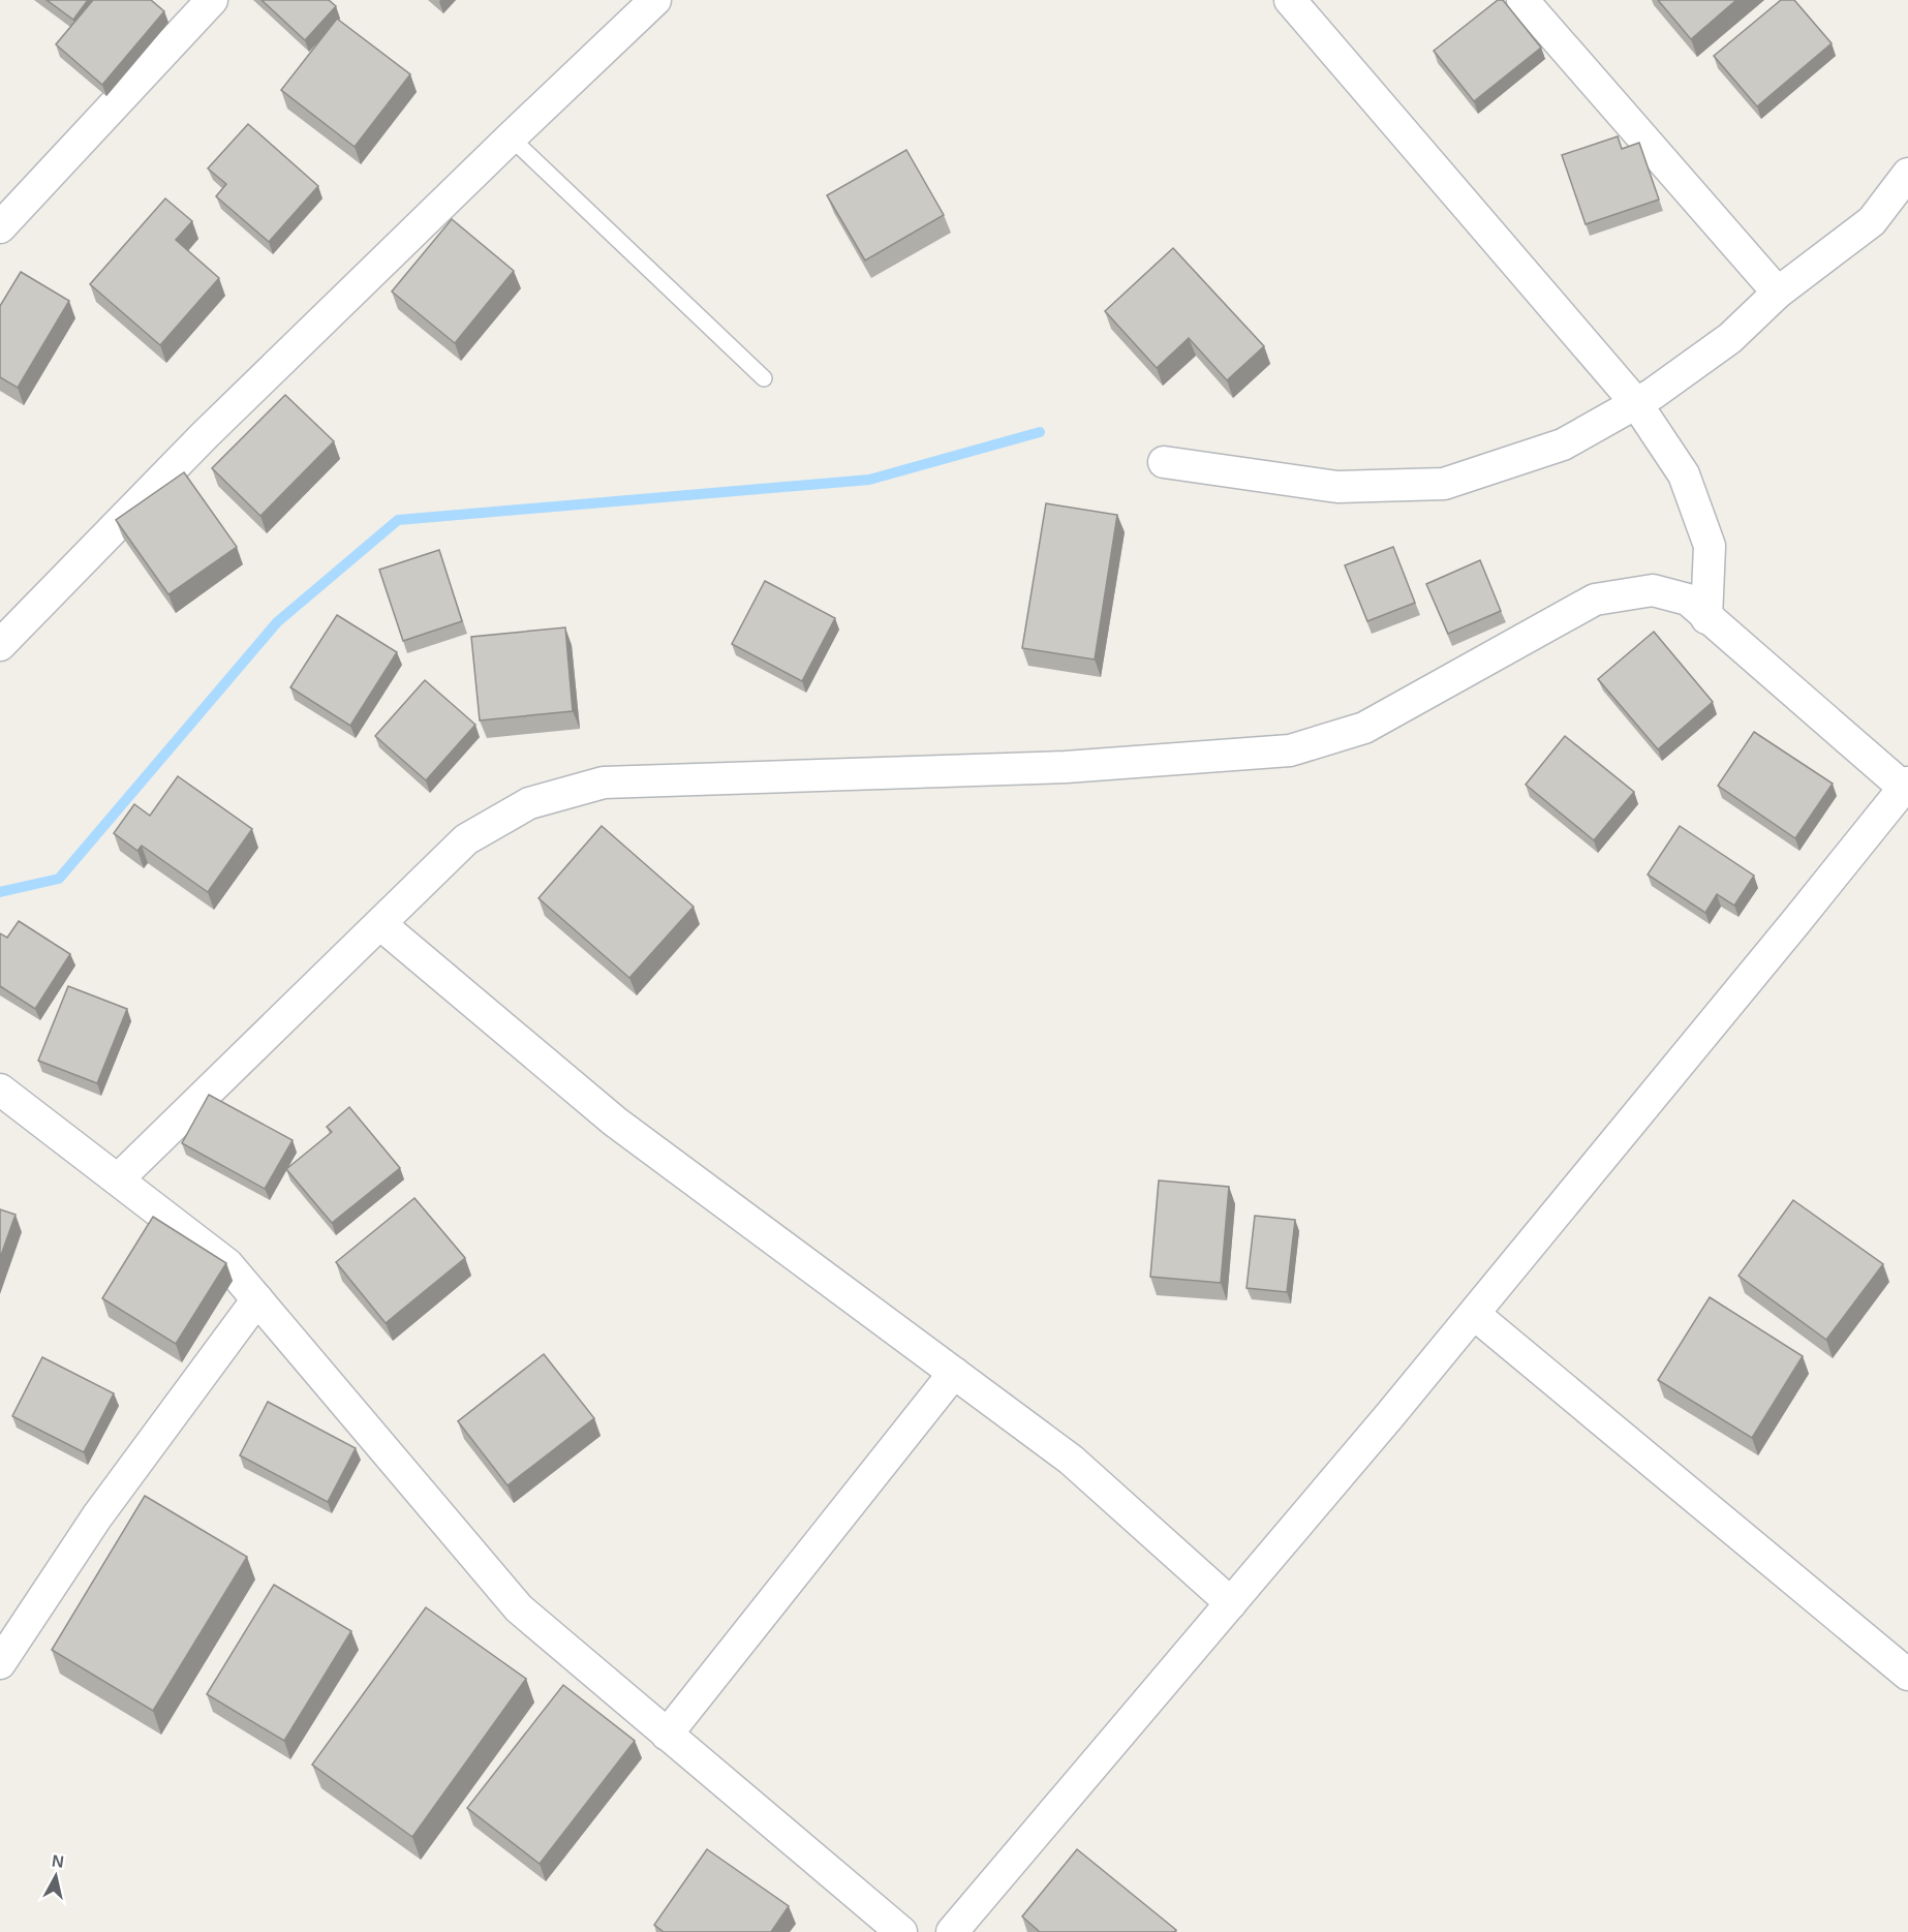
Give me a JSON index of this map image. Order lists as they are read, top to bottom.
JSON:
{
  "north": "top"
}
